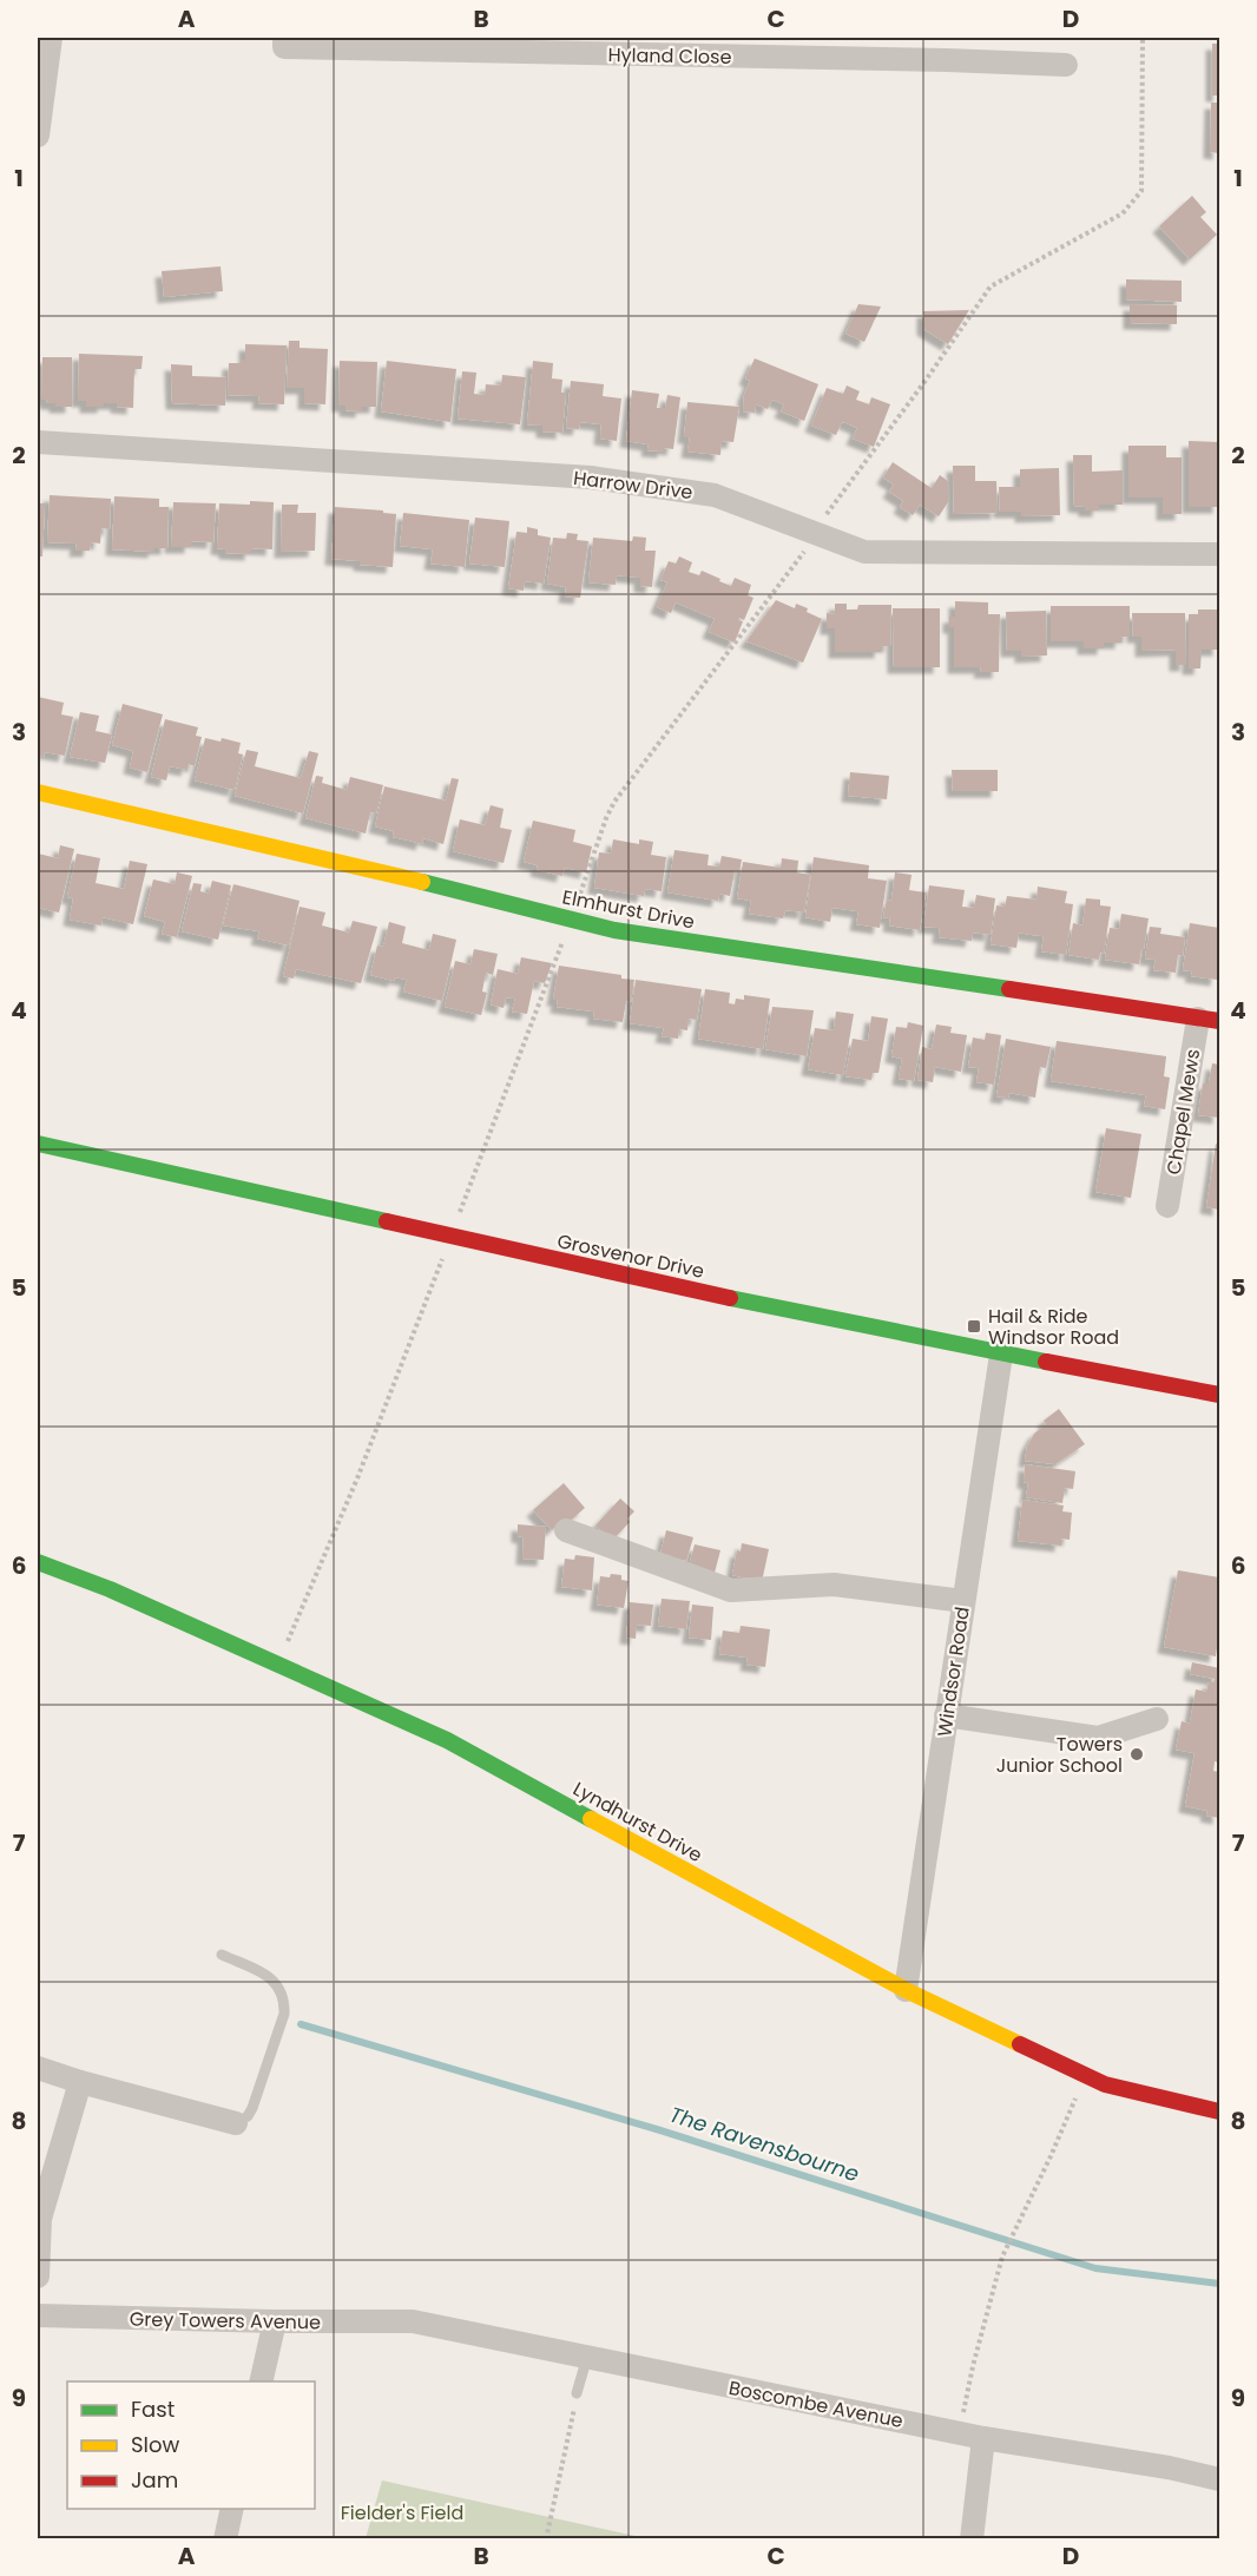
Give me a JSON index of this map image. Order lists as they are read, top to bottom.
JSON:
{
  "streets": {
    "street": [
      "Hyland Close",
      "Harrow Drive",
      "Elmhurst Drive",
      "Chapel Mews",
      "Grosvenor Drive",
      "Windsor Road",
      "Lyndhurst Drive",
      "Grey Towers Avenue",
      "Boscombe Avenue"
    ]
  },
  "crossings": [
    ["Elmhurst Drive", "Chapel Mews"],
    ["Grosvenor Drive", "Windsor Road"],
    ["Windsor Road", "Lyndhurst Drive"],
    ["Grey Towers Avenue", "Boscombe Avenue"]
  ],
  "water": ["The Ravensbourne"],
  "parks": ["Fielder's Field"],
  "places": {
    "transit": ["Hail & Ride Windsor Road"],
    "other": ["Towers Junior School"]
  },
  "legend": ["Fast", "Slow", "Jam"],
  "grid": {
    "columns": [
      "A",
      "B",
      "C",
      "D"
    ],
    "rows": [
      "1",
      "2",
      "3",
      "4",
      "5",
      "6",
      "7",
      "8",
      "9"
    ]
  }
}
